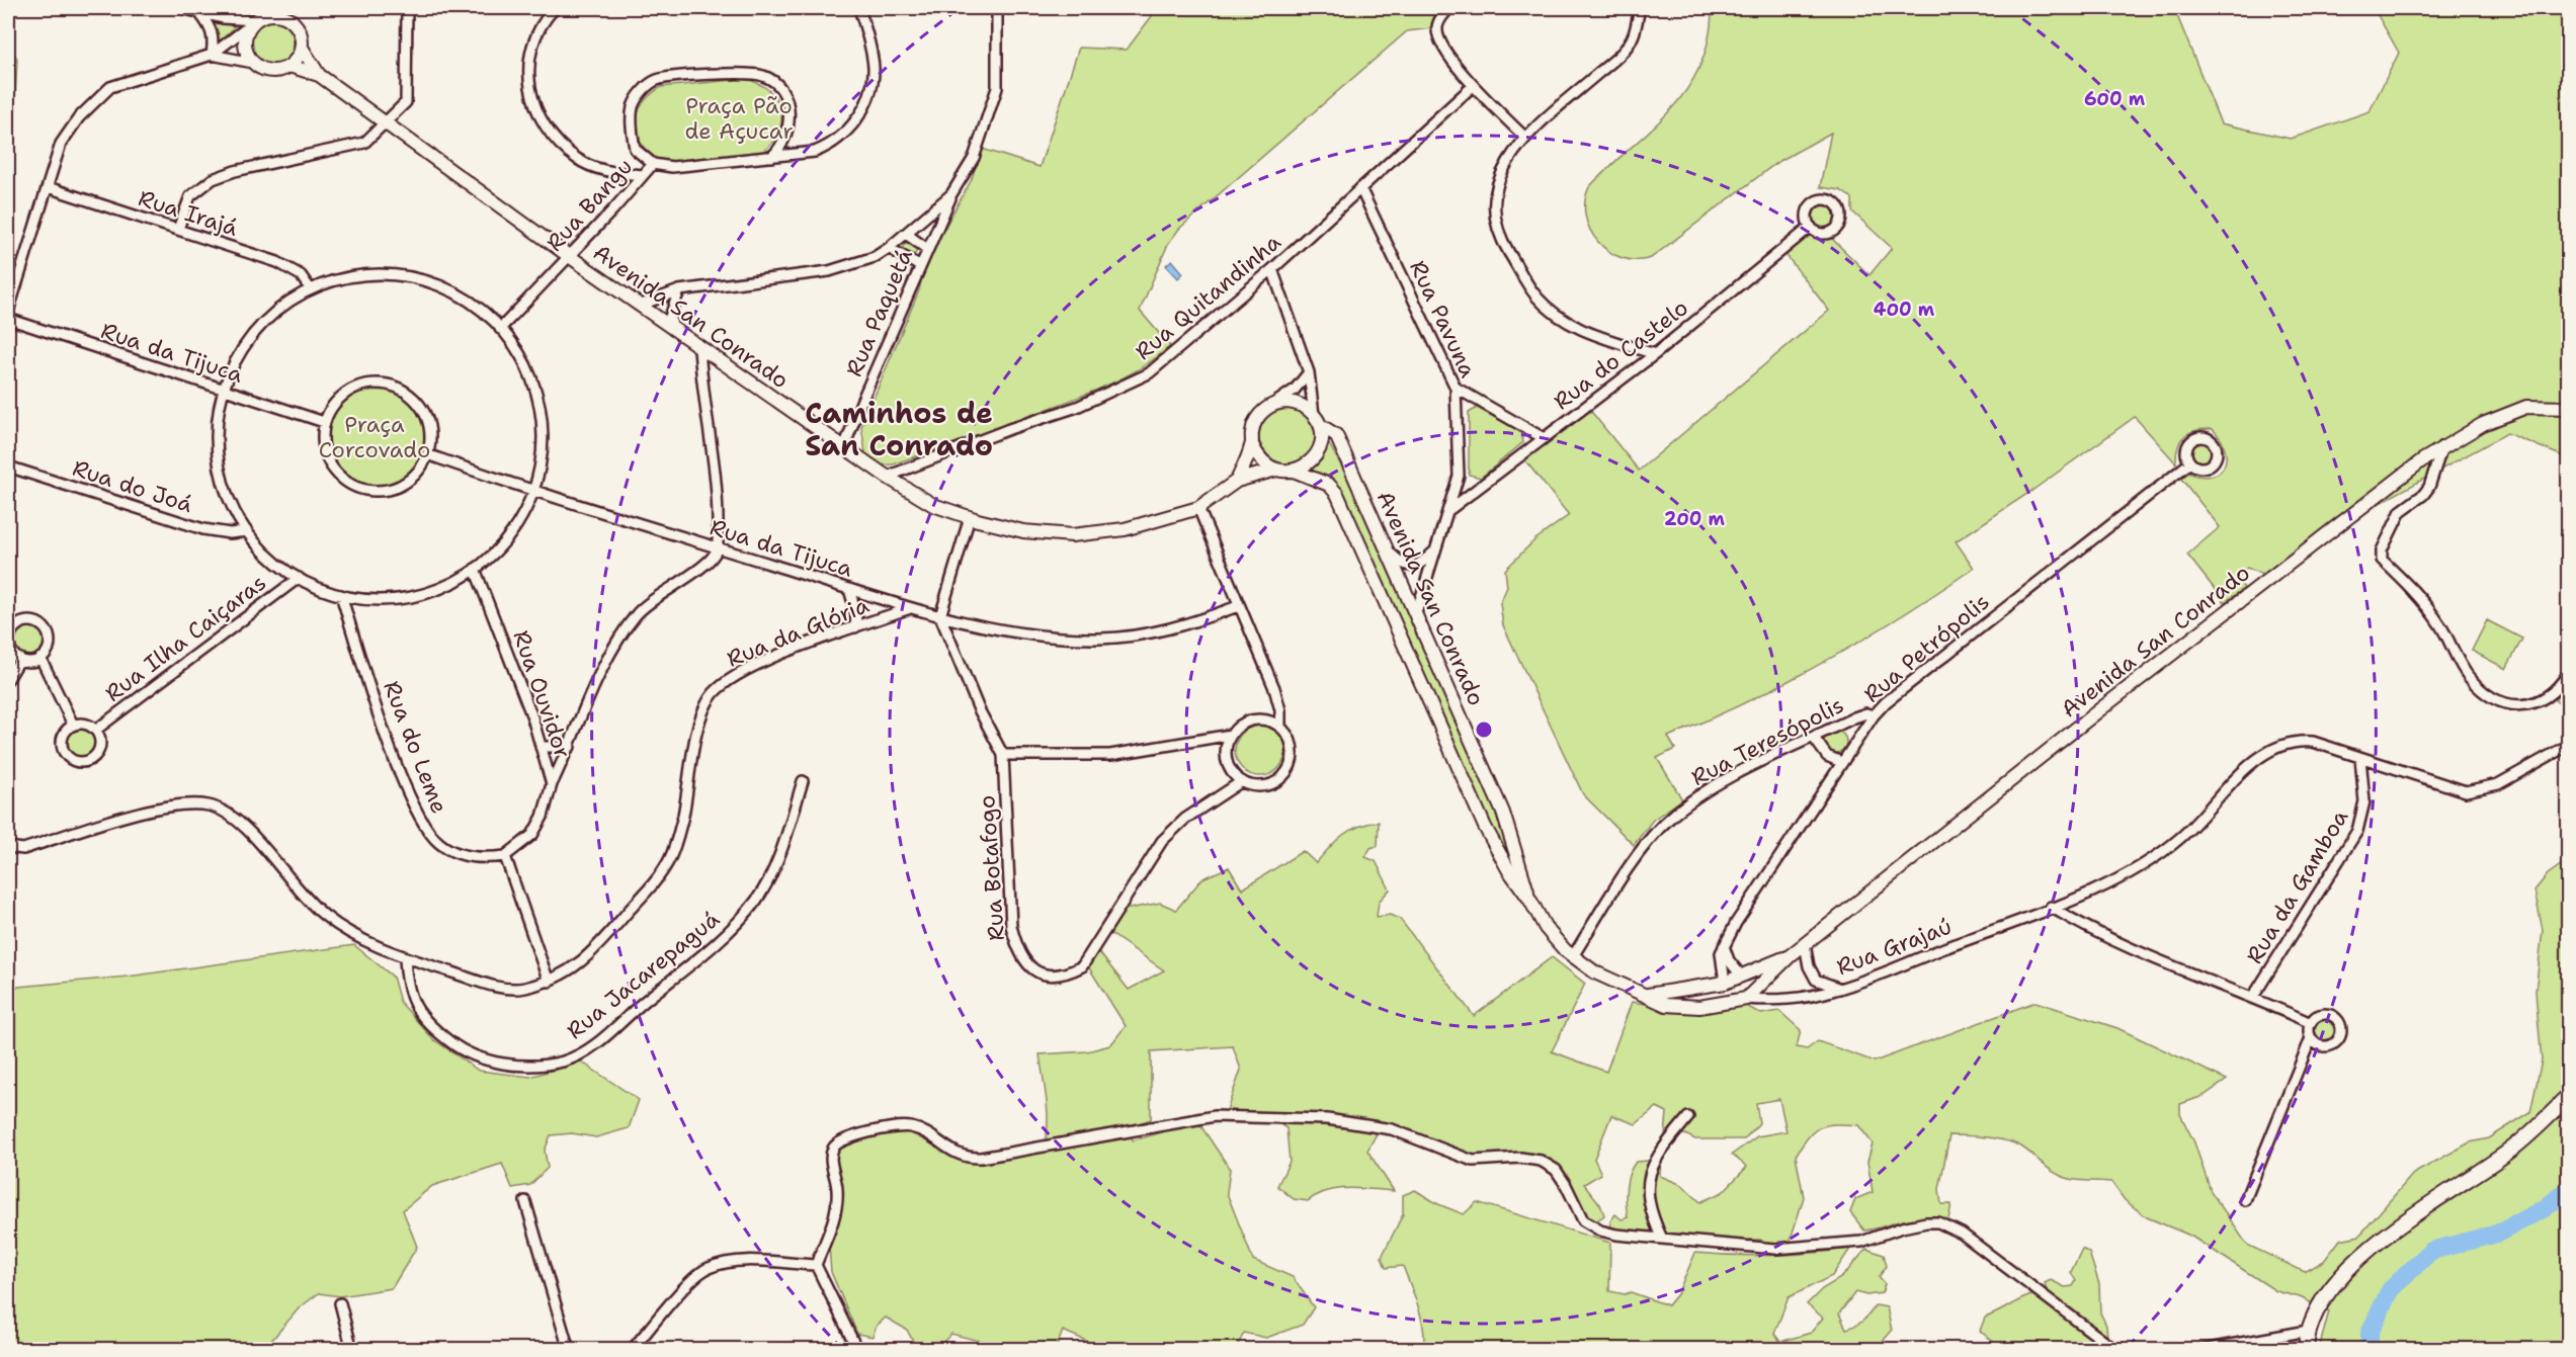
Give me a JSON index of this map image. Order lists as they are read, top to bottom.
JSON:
{
  "streets": {
    "street": [
      "Rua Bangu",
      "Rua Irajá",
      "Rua Quitandinha",
      "Rua Paquetá",
      "Avenida San Conrado",
      "Rua Pavuna",
      "Rua da Tijuca",
      "Rua do Castelo",
      "Rua do Joá",
      "Rua da Glória",
      "Rua Ilha Caiçaras",
      "Rua Petrópolis",
      "Rua Ouvidor",
      "Rua Teresópolis",
      "Rua do Leme",
      "Rua Botafogo",
      "Rua da Gamboa",
      "Rua Grajaú",
      "Rua Jacarepaguá"
    ]
  },
  "crossings": [
    ["Rua Bangu", "Avenida San Conrado"],
    ["Rua Quitandinha", "Avenida San Conrado"],
    ["Rua Quitandinha", "Rua Pavuna"],
    ["Rua Paquetá", "Avenida San Conrado"],
    ["Avenida San Conrado", "Rua Pavuna"],
    ["Avenida San Conrado", "Rua Teresópolis"],
    ["Avenida San Conrado", "Rua Grajaú"],
    ["Rua Pavuna", "Rua do Castelo"],
    ["Rua da Tijuca", "Rua da Glória"],
    ["Rua da Tijuca", "Rua Botafogo"],
    ["Rua da Glória", "Rua Jacarepaguá"],
    ["Rua Petrópolis", "Rua Teresópolis"],
    ["Rua Ouvidor", "Rua do Leme"],
    ["Rua da Gamboa", "Rua Grajaú"]
  ],
  "districts": ["Caminhos de San Conrado"],
  "parks": ["Praça Pão de Açucar", "Praça Corcovado"],
  "rings": ["600 m", "400 m", "200 m"]
}
